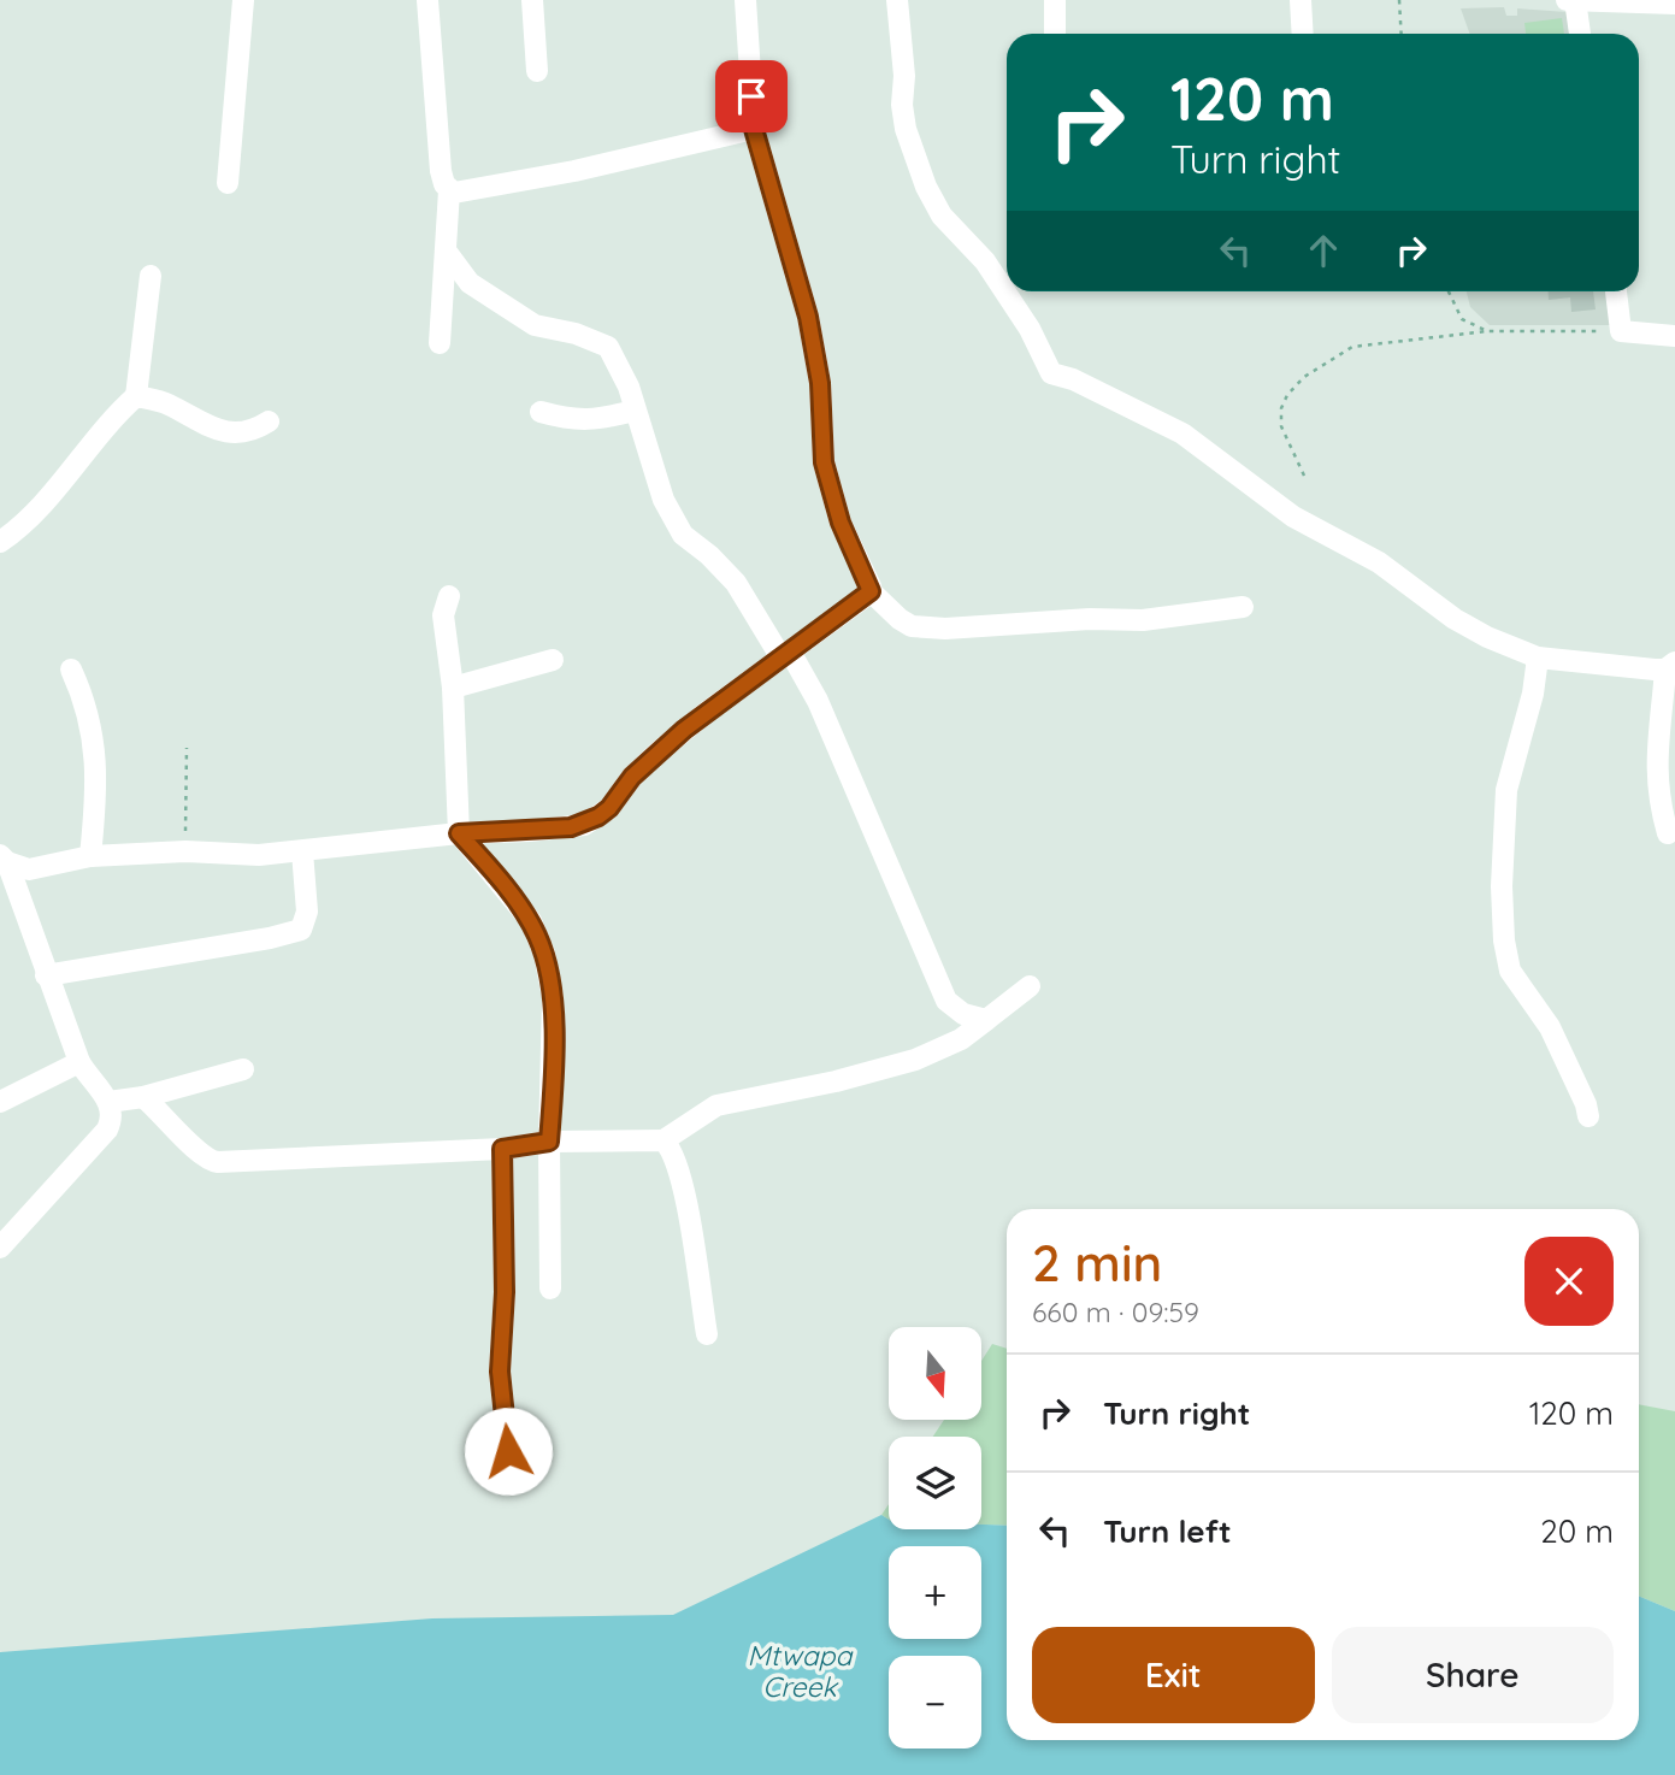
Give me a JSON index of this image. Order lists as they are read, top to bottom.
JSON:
{
  "water": ["Mtwapa Creek"],
  "north": "bottom",
  "page": {
    "turn": ["120 m", "Turn right"],
    "heading": ["2 min", "660 m · 09:59"],
    "map_buttons": ["+", "−"],
    "list": [
      {
        "name": "Turn right",
        "value": "120 m"
      },
      {
        "name": "Turn left",
        "value": "20 m"
      }
    ],
    "buttons": ["Exit", "Share"]
  }
}
